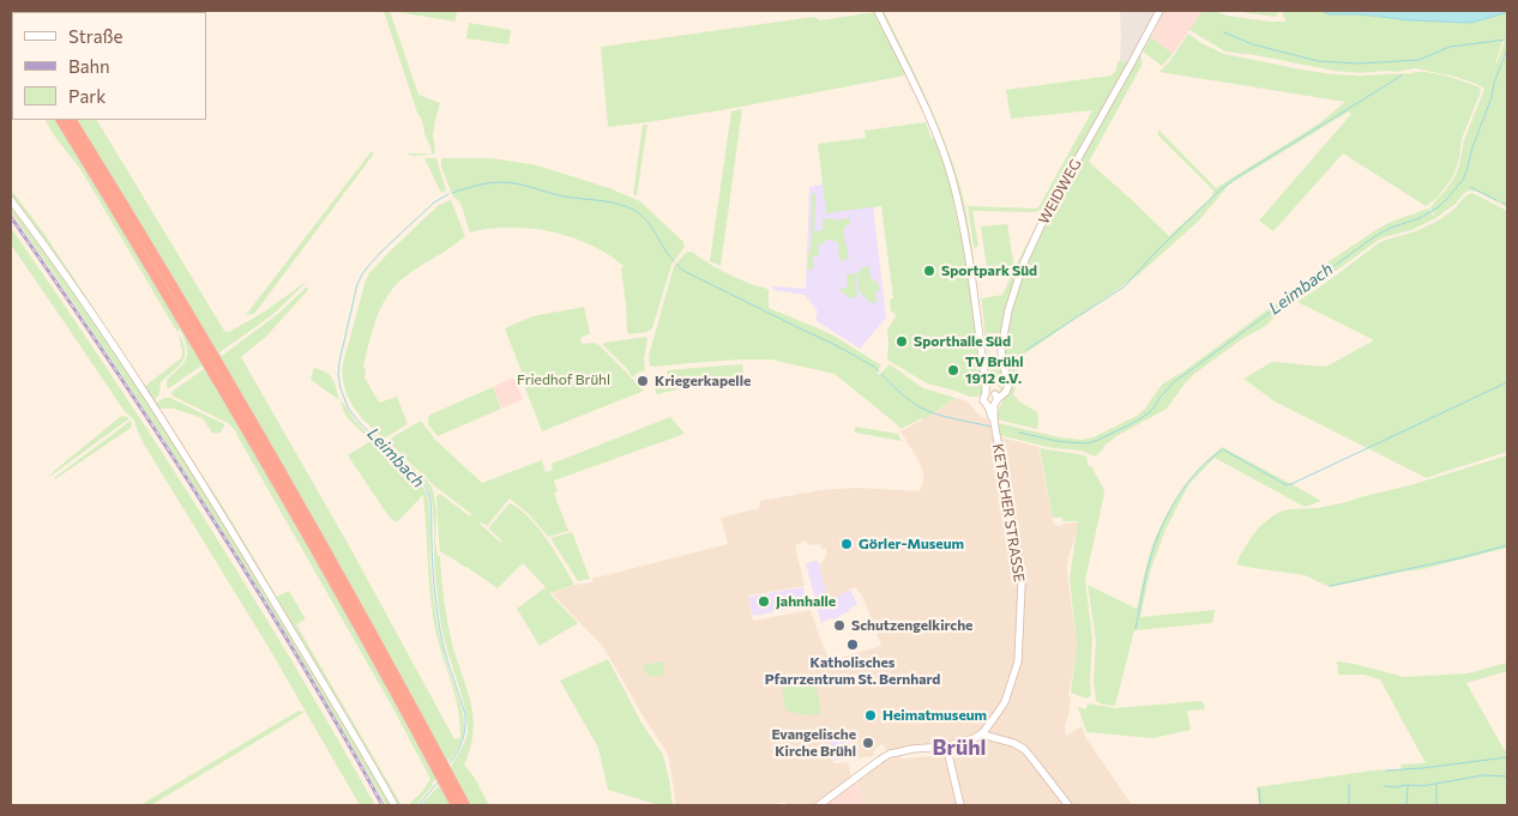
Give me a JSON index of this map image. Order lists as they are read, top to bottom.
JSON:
{
  "streets": {
    "main road": ["WEIDWEG", "KETSCHER STRASSE"]
  },
  "crossings": [
    ["WEIDWEG", "KETSCHER STRASSE"]
  ],
  "districts": ["Brühl"],
  "water": ["Leimbach"],
  "parks": ["Friedhof Brühl"],
  "places": [
    "Sportpark Süd",
    "Sporthalle Süd",
    "TV Brühl 1912 e.V.",
    "Kriegerkapelle",
    "Görler-Museum",
    "Jahnhalle",
    "Schutzengelkirche",
    "Katholisches Pfarrzentrum St. Bernhard",
    "Heimatmuseum",
    "Evangelische Kirche Brühl"
  ],
  "legend": ["Straße", "Bahn", "Park"]
}
